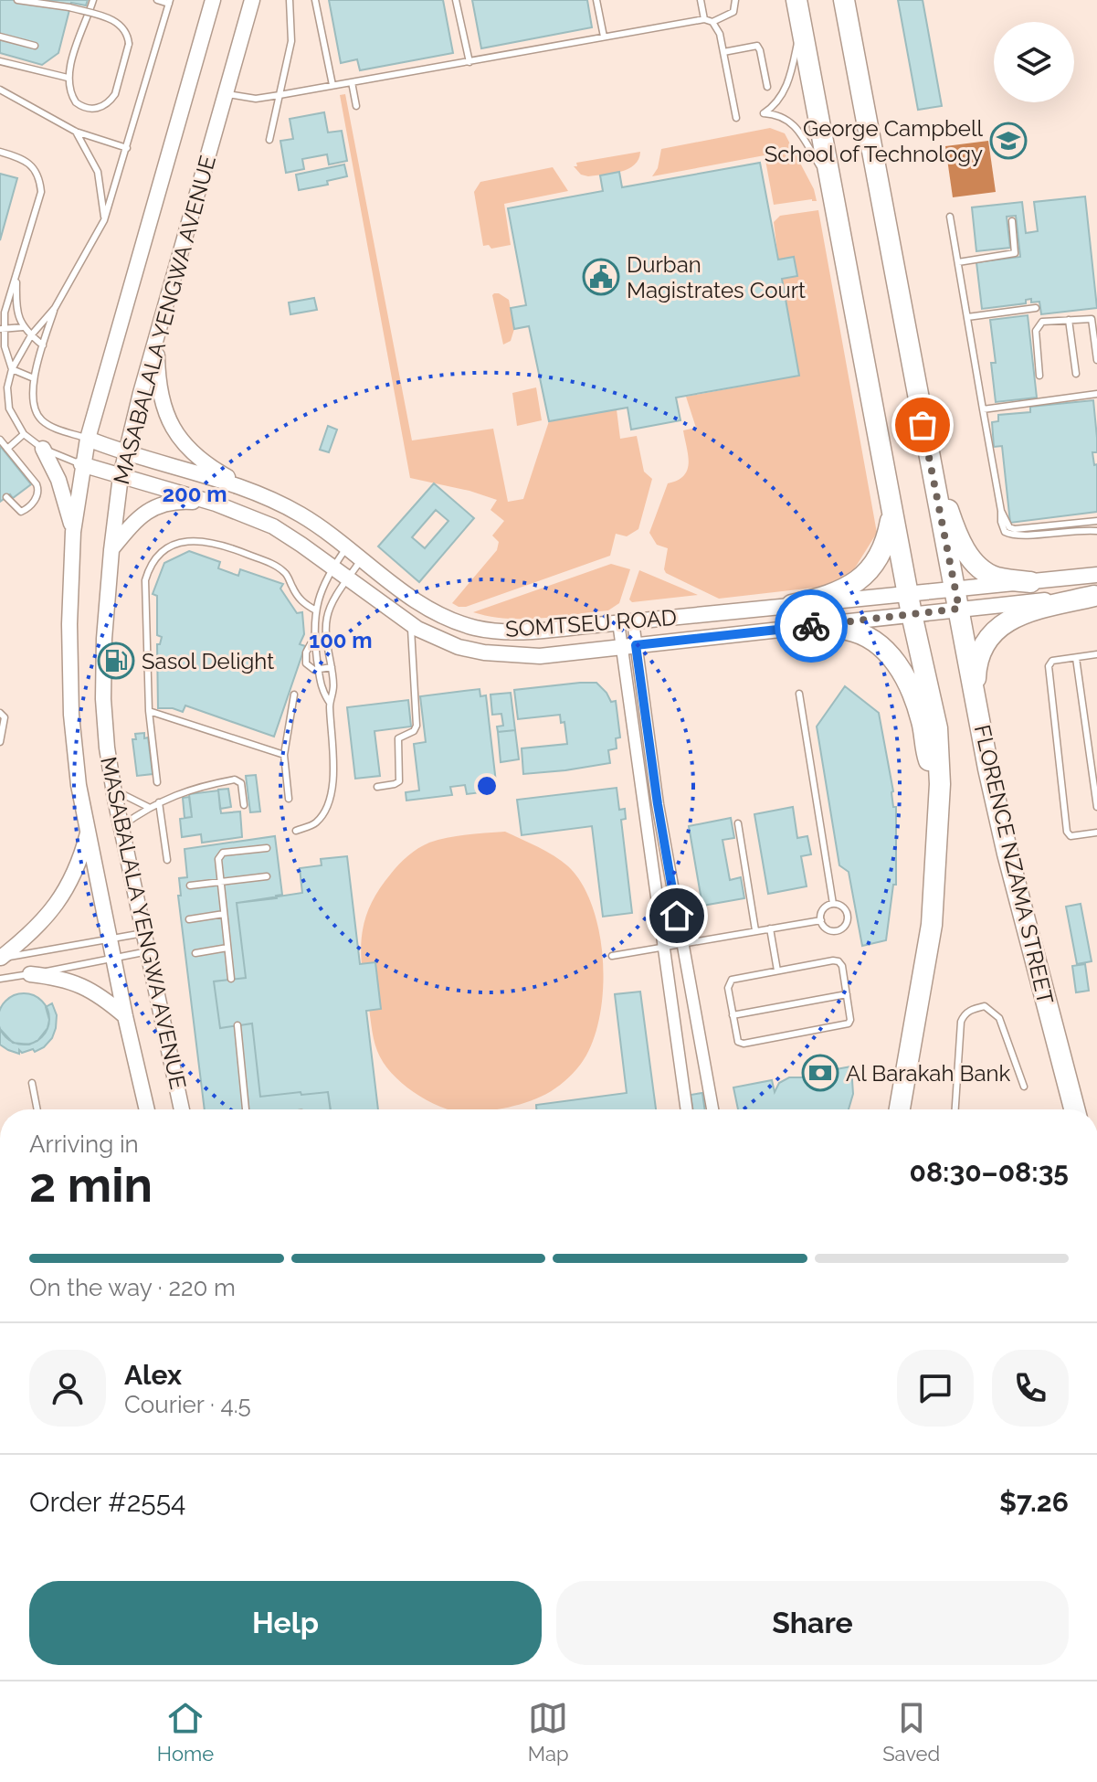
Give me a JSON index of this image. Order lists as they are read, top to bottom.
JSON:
{
  "streets": {
    "highway": ["FLORENCE NZAMA STREET"],
    "main road": ["MASABALALA YENGWA AVENUE", "SOMTSEU ROAD"]
  },
  "crossings": [
    ["MASABALALA YENGWA AVENUE", "SOMTSEU ROAD"],
    ["SOMTSEU ROAD", "FLORENCE NZAMA STREET"]
  ],
  "places": {
    "school or university": ["George Campbell School of Technology"],
    "public building": ["Durban Magistrates Court"],
    "fuel station": ["Sasol Delight"],
    "bank": ["Al Barakah Bank"]
  },
  "page": {
    "heading": ["2 min", "Arriving in", "08:30–08:35"],
    "panel": [
      "Alex",
      "Courier · 4.5",
      "Order #2554",
      "$7.26"
    ],
    "bar": "On the way · 220 m",
    "buttons": ["Help", "Share"],
    "tabs": ["Home", "Map", "Saved"]
  },
  "rings": ["200 m", "100 m"]
}
